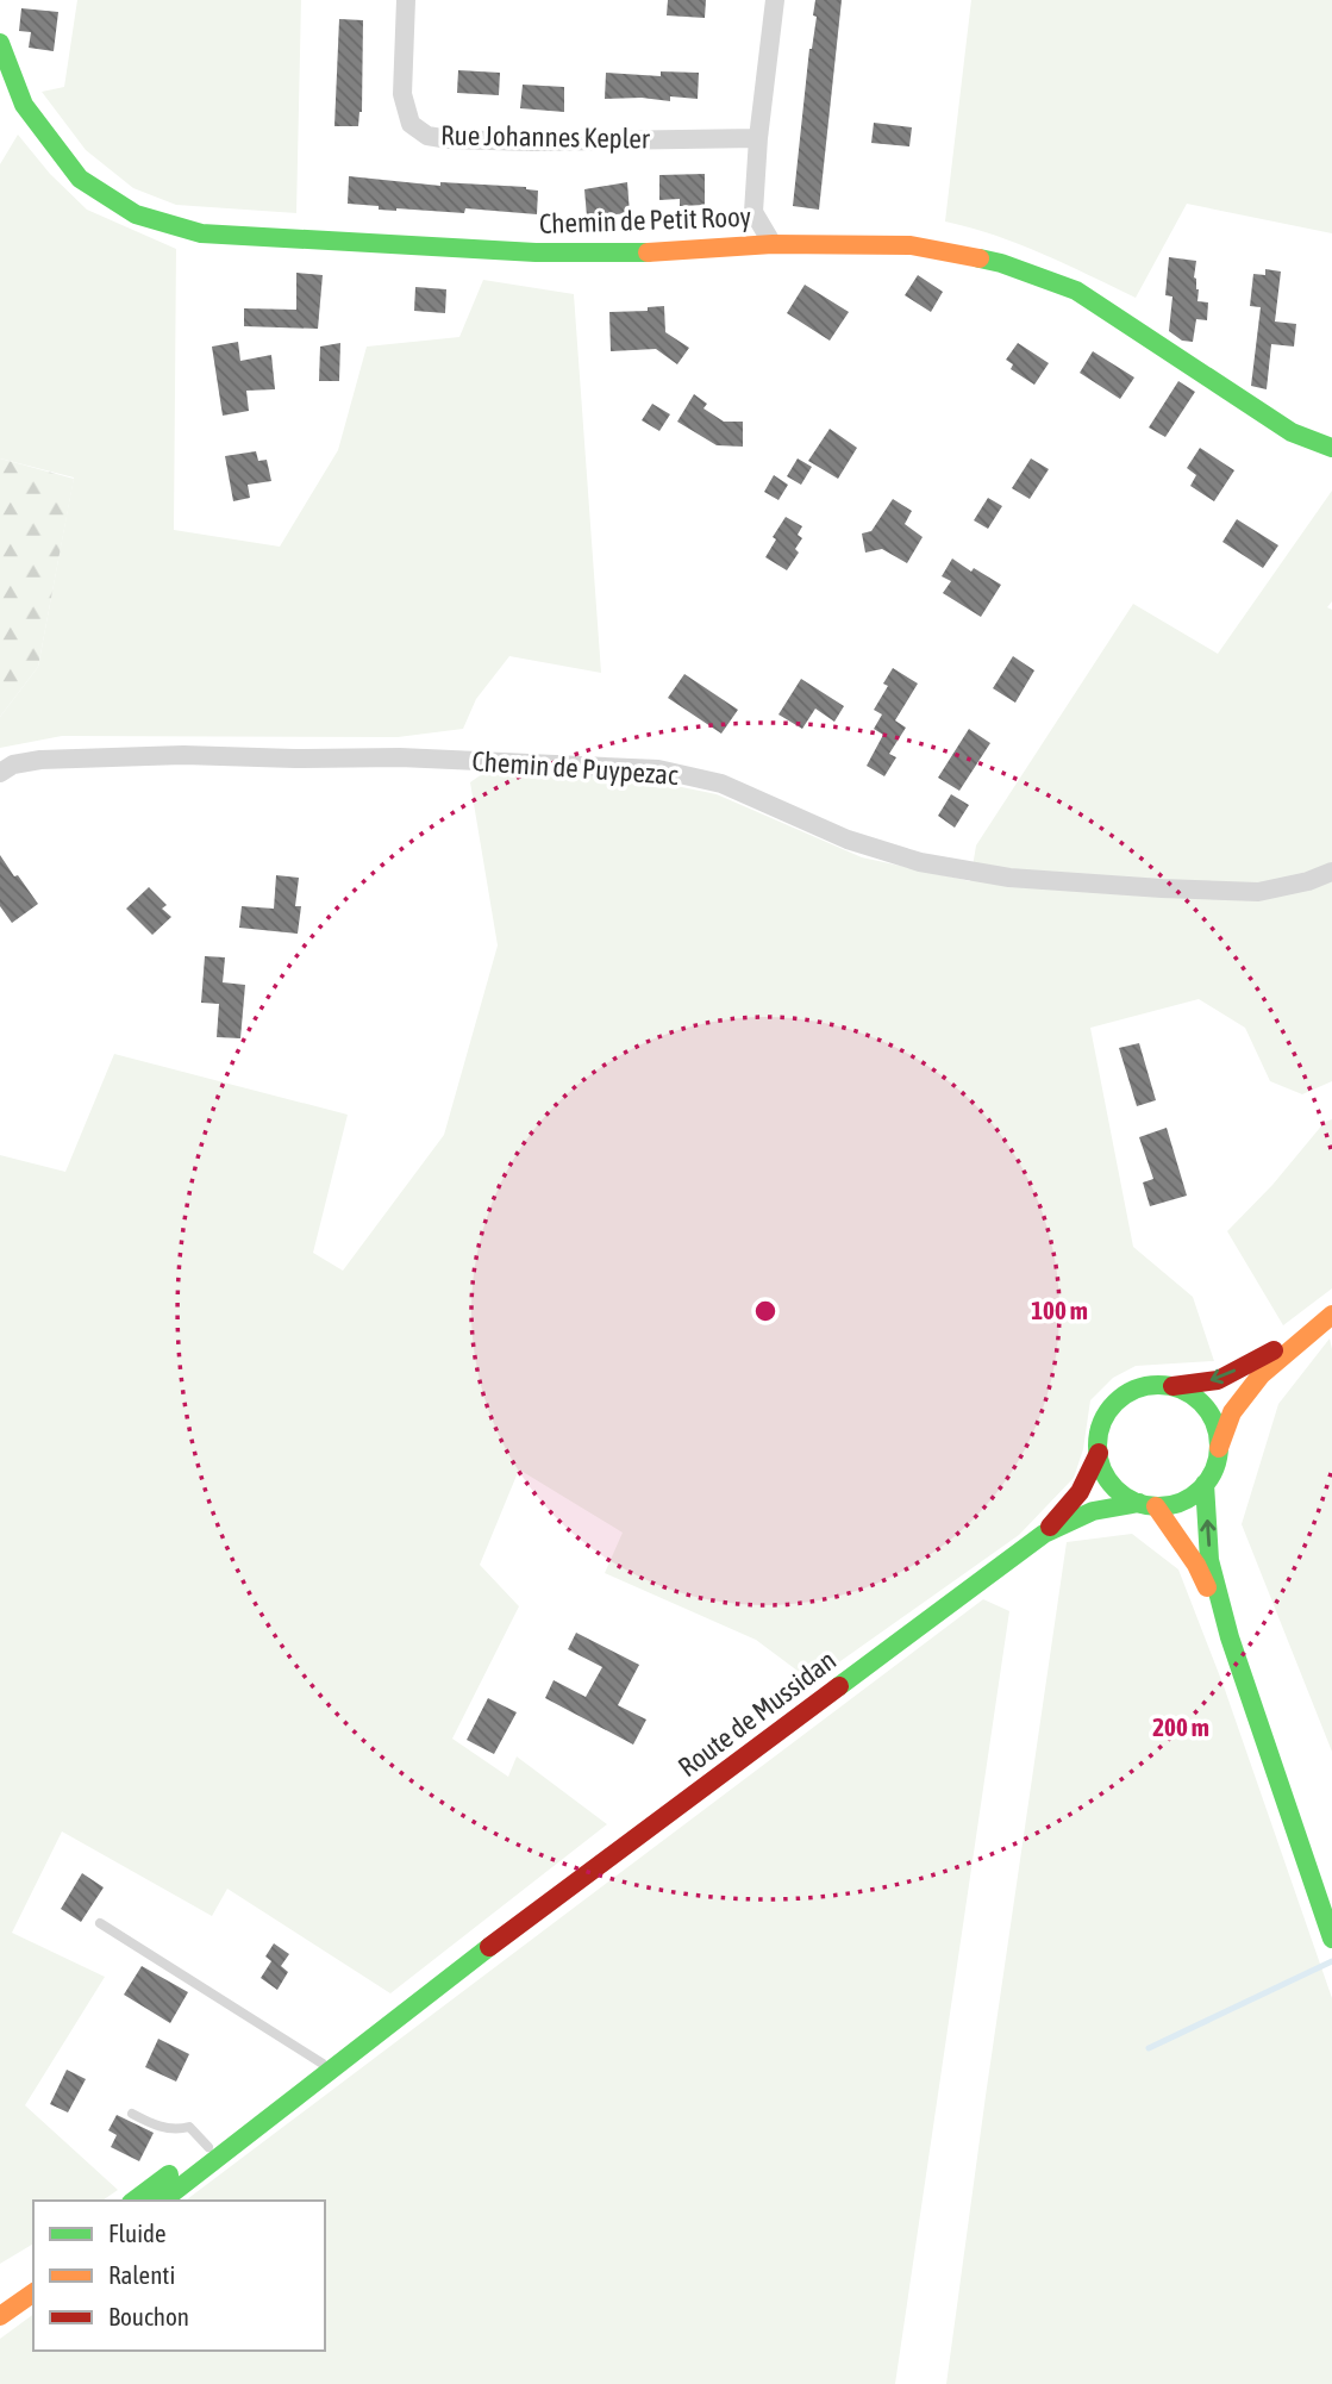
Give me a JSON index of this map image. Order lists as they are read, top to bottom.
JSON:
{
  "streets": {
    "main road": ["Chemin de Petit Rooy", "Route de Mussidan"],
    "street": ["Rue Johannes Kepler", "Chemin de Puypezac"]
  },
  "legend": ["Fluide", "Ralenti", "Bouchon"],
  "rings": ["100 m", "200 m"]
}
